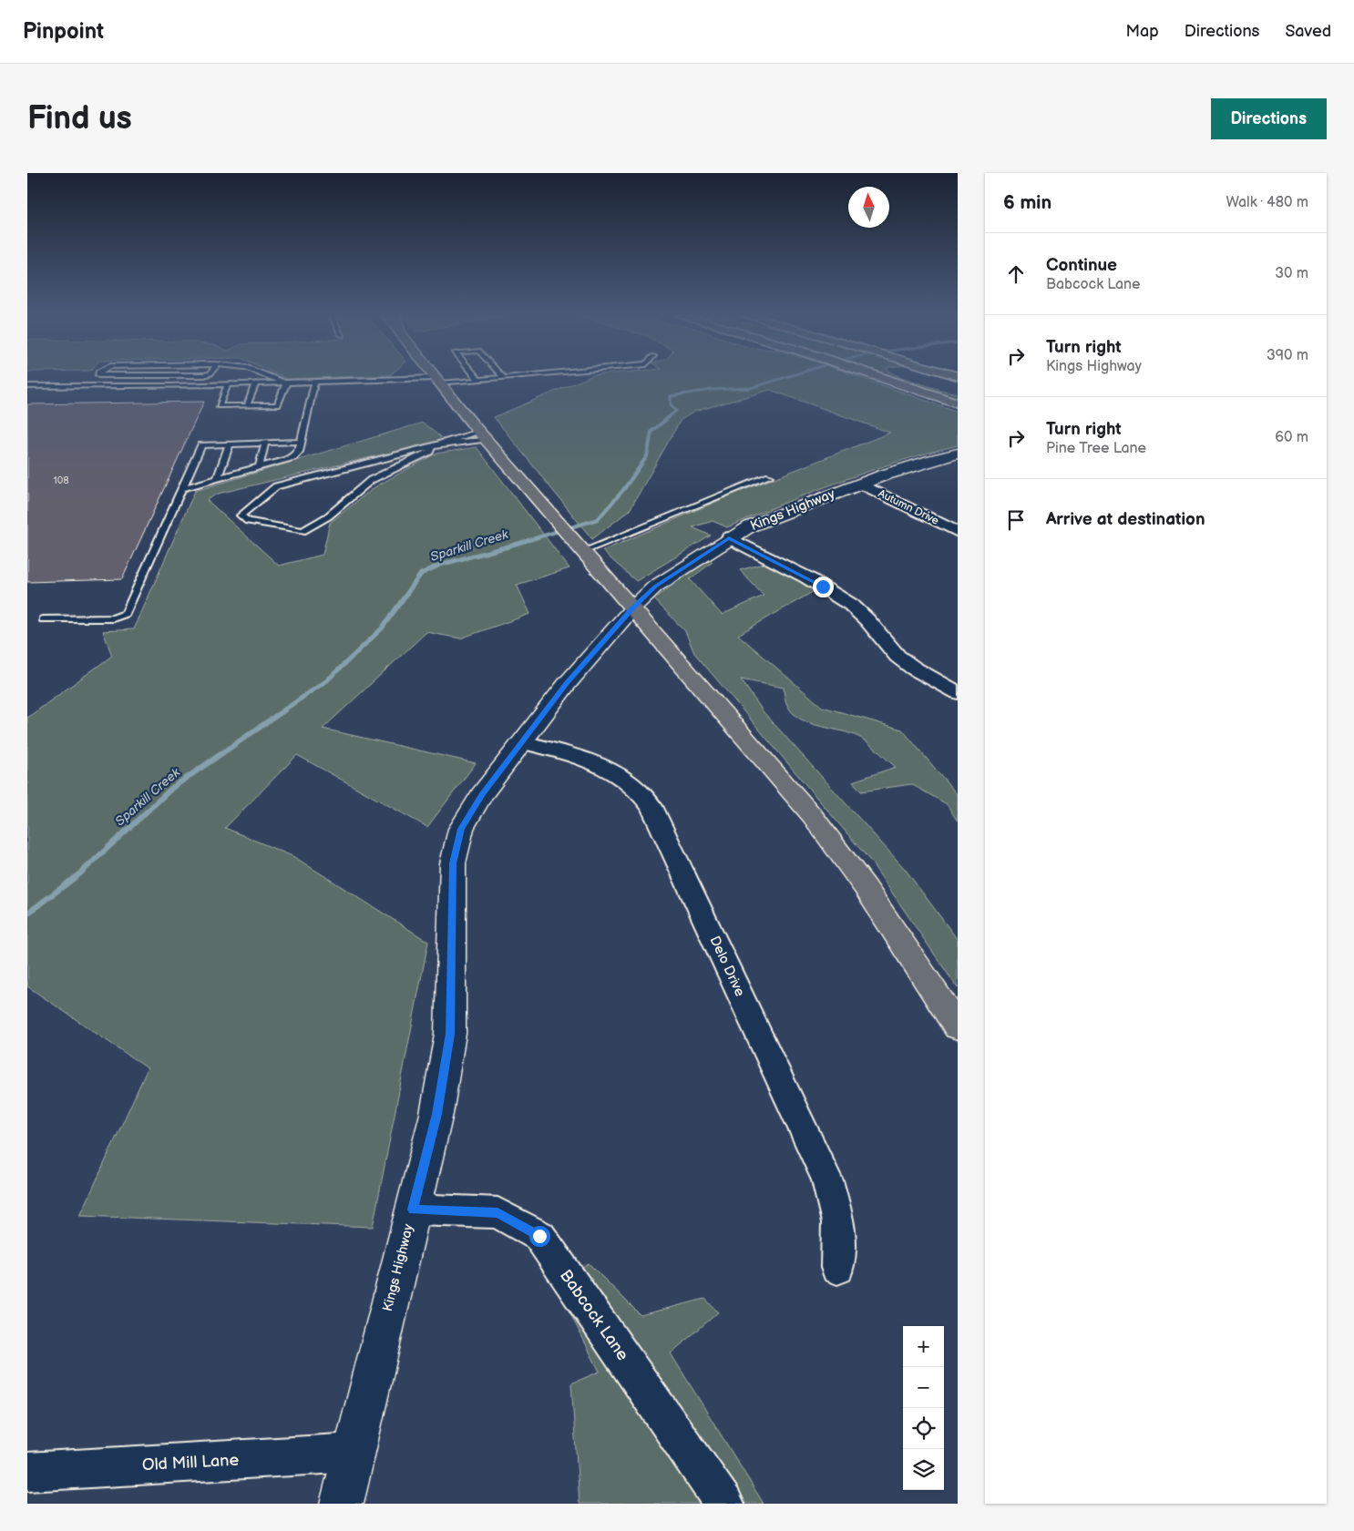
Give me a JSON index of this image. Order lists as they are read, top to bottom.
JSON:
{
  "streets": {
    "street": [
      "Autumn Drive",
      "Kings Highway",
      "Delo Drive",
      "Babcock Lane",
      "Old Mill Lane"
    ]
  },
  "crossings": [
    ["Autumn Drive", "Kings Highway"],
    ["Kings Highway", "Delo Drive"],
    ["Kings Highway", "Babcock Lane"],
    ["Kings Highway", "Old Mill Lane"]
  ],
  "water": ["Sparkill Creek"],
  "house_numbers": ["108"],
  "north": "top",
  "page": {
    "header": "Pinpoint",
    "nav": ["Map", "Directions", "Saved"],
    "buttons": "Directions",
    "title": "Find us",
    "heading": ["6 min", "Walk · 480 m"],
    "list": [
      ["Continue", "Babcock Lane", "30 m"],
      ["Turn right", "Kings Highway", "390 m"],
      ["Turn right", "Pine Tree Lane", "60 m"],
      "Arrive at destination"
    ],
    "map_buttons": ["+", "−"]
  }
}
